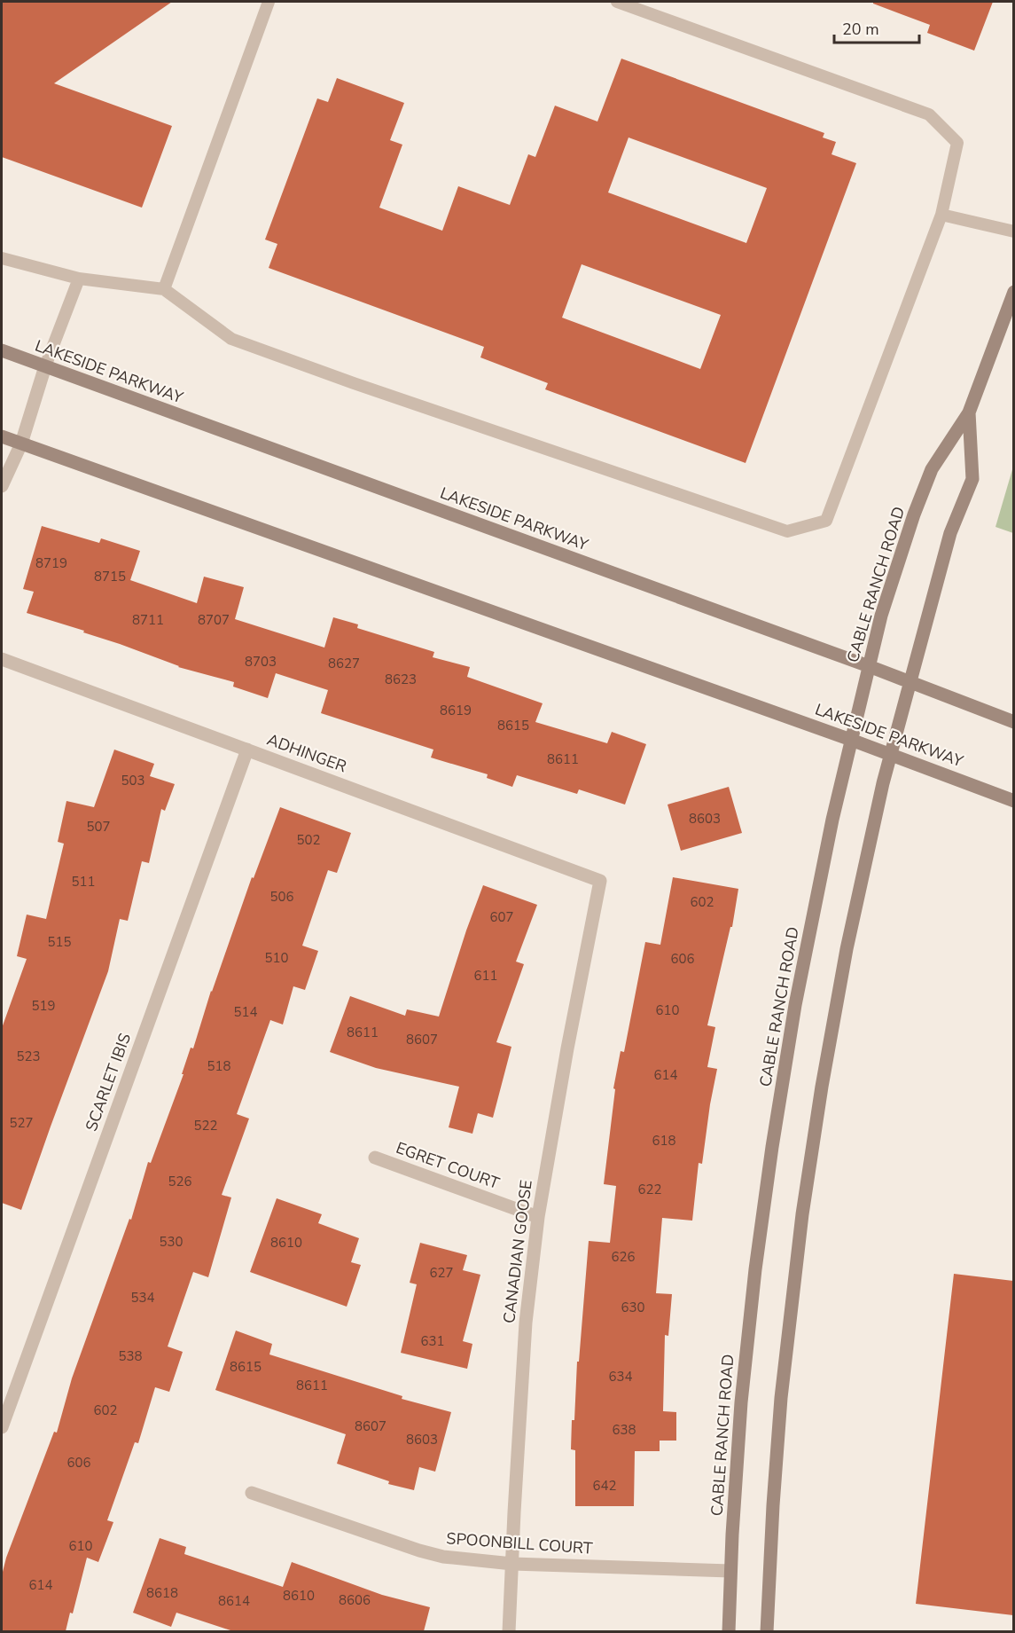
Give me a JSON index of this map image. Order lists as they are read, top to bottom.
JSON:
{
  "streets": {
    "street": [
      "LAKESIDE PARKWAY",
      "CABLE RANCH ROAD",
      "ADHINGER",
      "SCARLET IBIS",
      "EGRET COURT",
      "CANADIAN GOOSE",
      "SPOONBILL COURT"
    ]
  },
  "crossings": [
    ["LAKESIDE PARKWAY", "CABLE RANCH ROAD"],
    ["CABLE RANCH ROAD", "SPOONBILL COURT"],
    ["ADHINGER", "SCARLET IBIS"],
    ["ADHINGER", "CANADIAN GOOSE"],
    ["EGRET COURT", "CANADIAN GOOSE"],
    ["CANADIAN GOOSE", "SPOONBILL COURT"]
  ],
  "house_numbers": [
    "8719",
    "8715",
    "8711",
    "8707",
    "8703",
    "8627",
    "8623",
    "8619",
    "8615",
    "8611",
    "503",
    "8603",
    "507",
    "502",
    "511",
    "506",
    "602",
    "607",
    "515",
    "510",
    "606",
    "611",
    "519",
    "610",
    "514",
    "8611",
    "8607",
    "523",
    "518",
    "614",
    "527",
    "522",
    "618",
    "526",
    "622",
    "530",
    "8610",
    "626",
    "627",
    "534",
    "630",
    "631",
    "538",
    "8615",
    "634",
    "8611",
    "602",
    "8607",
    "638",
    "8603",
    "606",
    "642",
    "610",
    "614",
    "8618",
    "8610",
    "8606",
    "8614"
  ],
  "scale_bar": "20 m"
}
